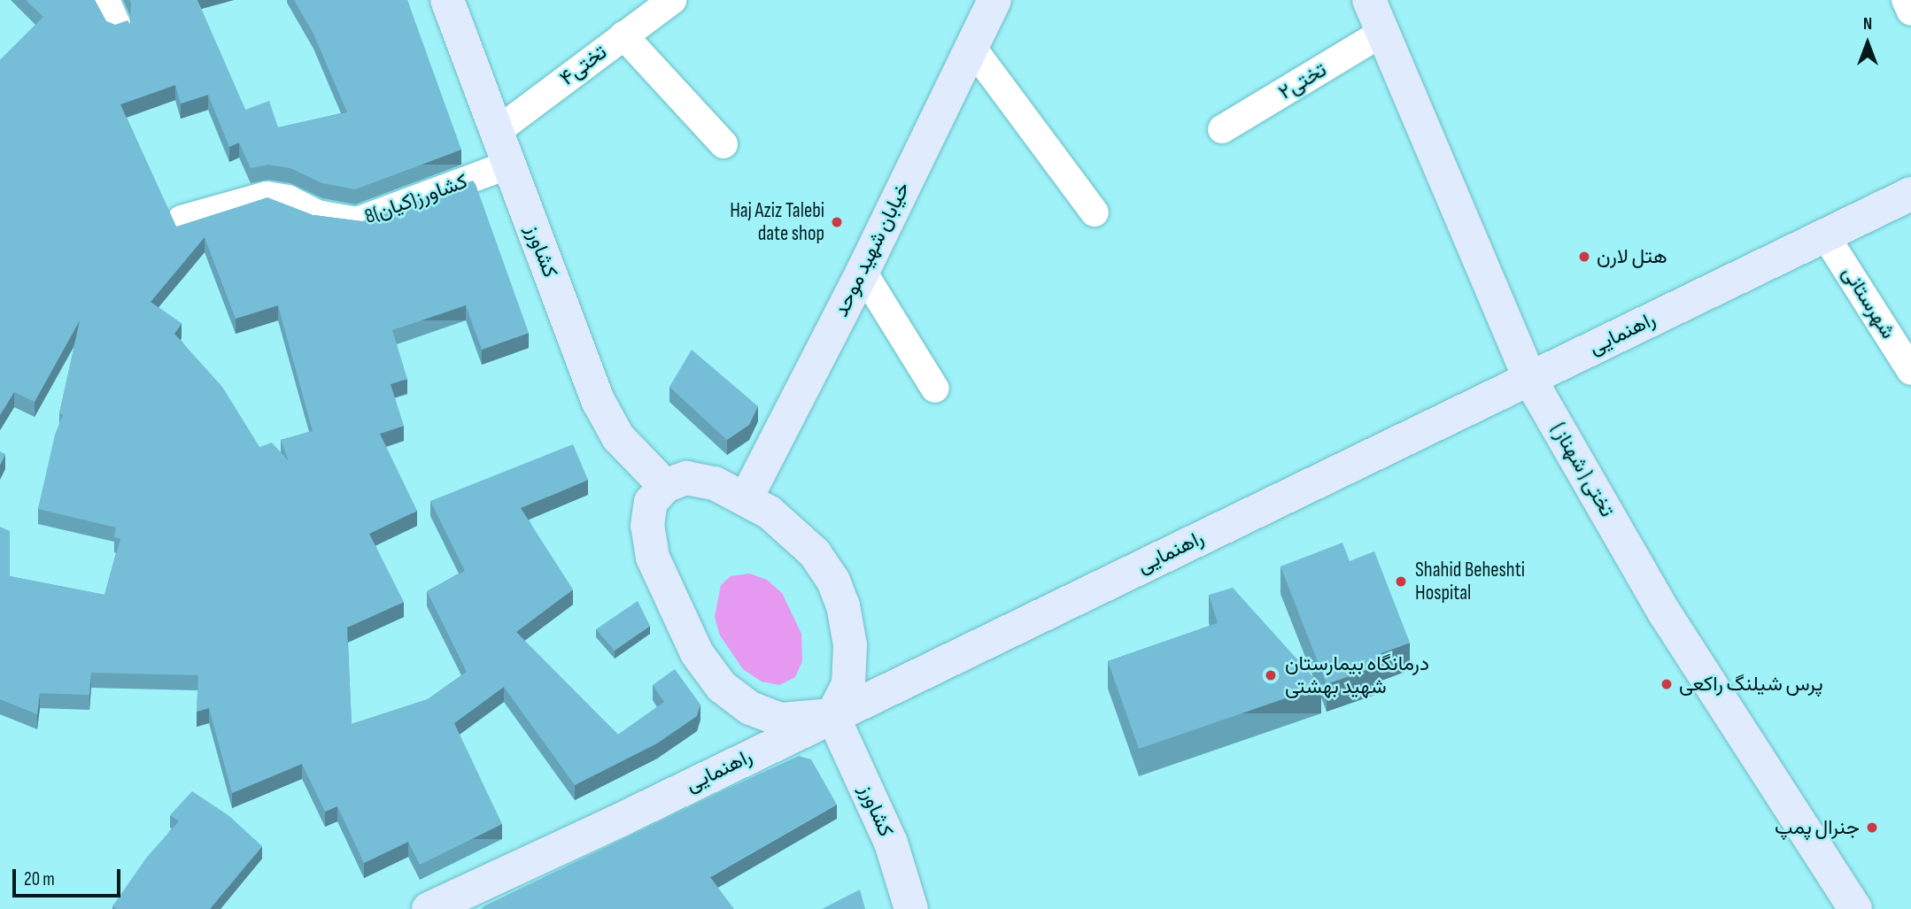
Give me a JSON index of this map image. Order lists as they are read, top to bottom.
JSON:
{
  "streets": {
    "street": [
      "تختی۴",
      "تختی۲",
      "8کشاورز(کیان)",
      "خیابان شهید موحد",
      "کشاورز",
      "شهرستانی",
      "راهنمایی",
      "تختی ( شهناز )"
    ]
  },
  "crossings": [
    ["تختی۴", "کشاورز"],
    ["تختی۲", "تختی ( شهناز )"],
    ["8کشاورز(کیان)", "کشاورز"],
    ["کشاورز", "راهنمایی"],
    ["شهرستانی", "راهنمایی"],
    ["راهنمایی", "تختی ( شهناز )"]
  ],
  "places": [
    "Haj Aziz Talebi date shop",
    "هتل لارن",
    "Shahid Beheshti Hospital",
    "درمانگاه بیمارستان شهید بهشتی",
    "پرس شیلنگ راکعی",
    "جنرال پمپ"
  ],
  "scale_bar": "20 m",
  "north": "top"
}
